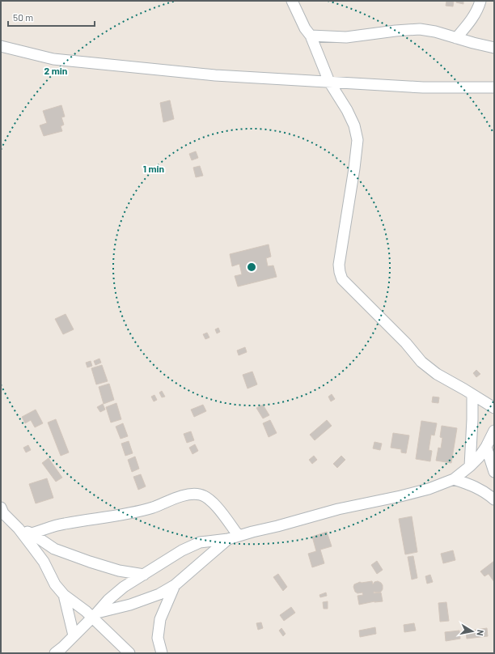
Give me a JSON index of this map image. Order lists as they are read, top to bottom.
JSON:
{
  "scale_bar": "50 m",
  "north": "right",
  "rings": ["2 min", "1 min"]
}
